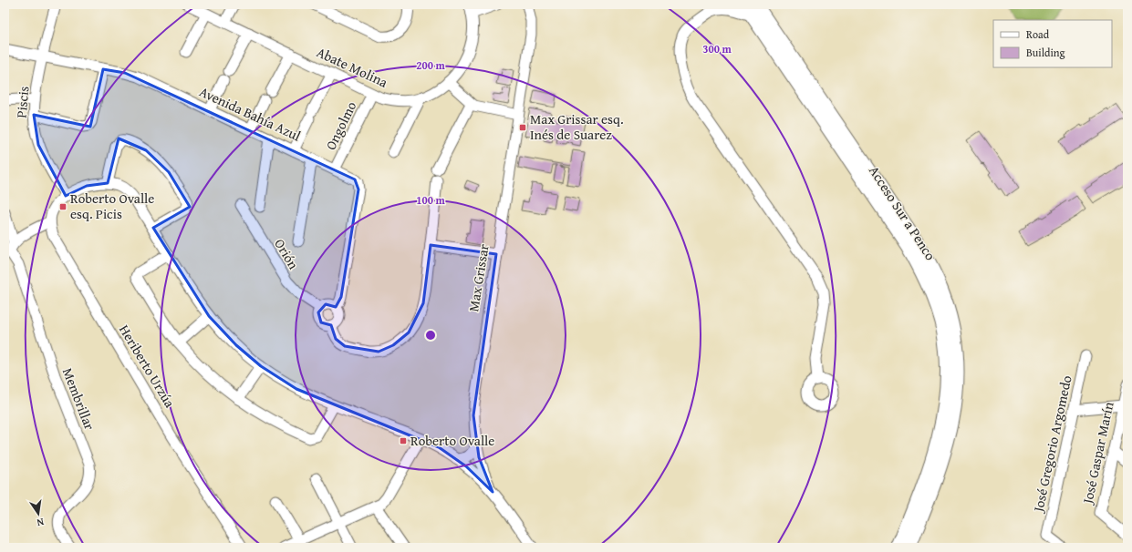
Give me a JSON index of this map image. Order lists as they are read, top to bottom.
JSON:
{
  "streets": {
    "main road": ["Acceso Sur a Penco"],
    "street": [
      "Abate Molina",
      "Piscis",
      "Avenida Bahía Azul",
      "Ongolmo",
      "Orión",
      "Max Grissar",
      "Heriberto Urzúa",
      "Membrillar",
      "José Gregorio Argomedo",
      "José Gaspar Marín"
    ]
  },
  "crossings": [
    ["Abate Molina", "Ongolmo"],
    ["Piscis", "Avenida Bahía Azul"],
    ["Avenida Bahía Azul", "Ongolmo"],
    ["Avenida Bahía Azul", "Orión"]
  ],
  "places": {
    "transit": ["Max Grissar esq. Inés de Suarez", "Roberto Ovalle esq. Picis", "Roberto Ovalle"]
  },
  "legend": ["Road", "Building"],
  "north": "bottom",
  "rings": ["300 m", "200 m", "100 m"]
}
